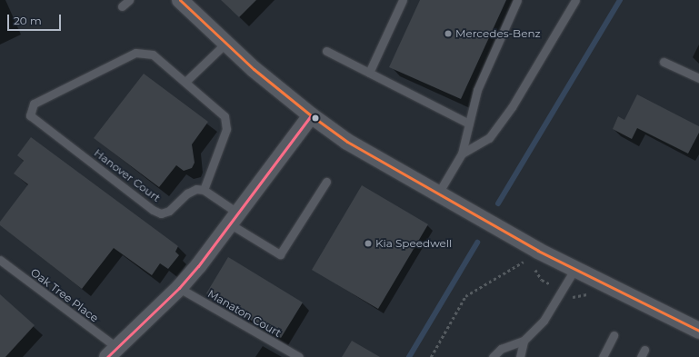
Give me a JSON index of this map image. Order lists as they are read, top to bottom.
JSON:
{
  "streets": {
    "lane": ["Hanover Court", "Oak Tree Place", "Manaton Court"]
  },
  "places": ["Mercedes-Benz", "Kia Speedwell"],
  "scale_bar": "20 m"
}
